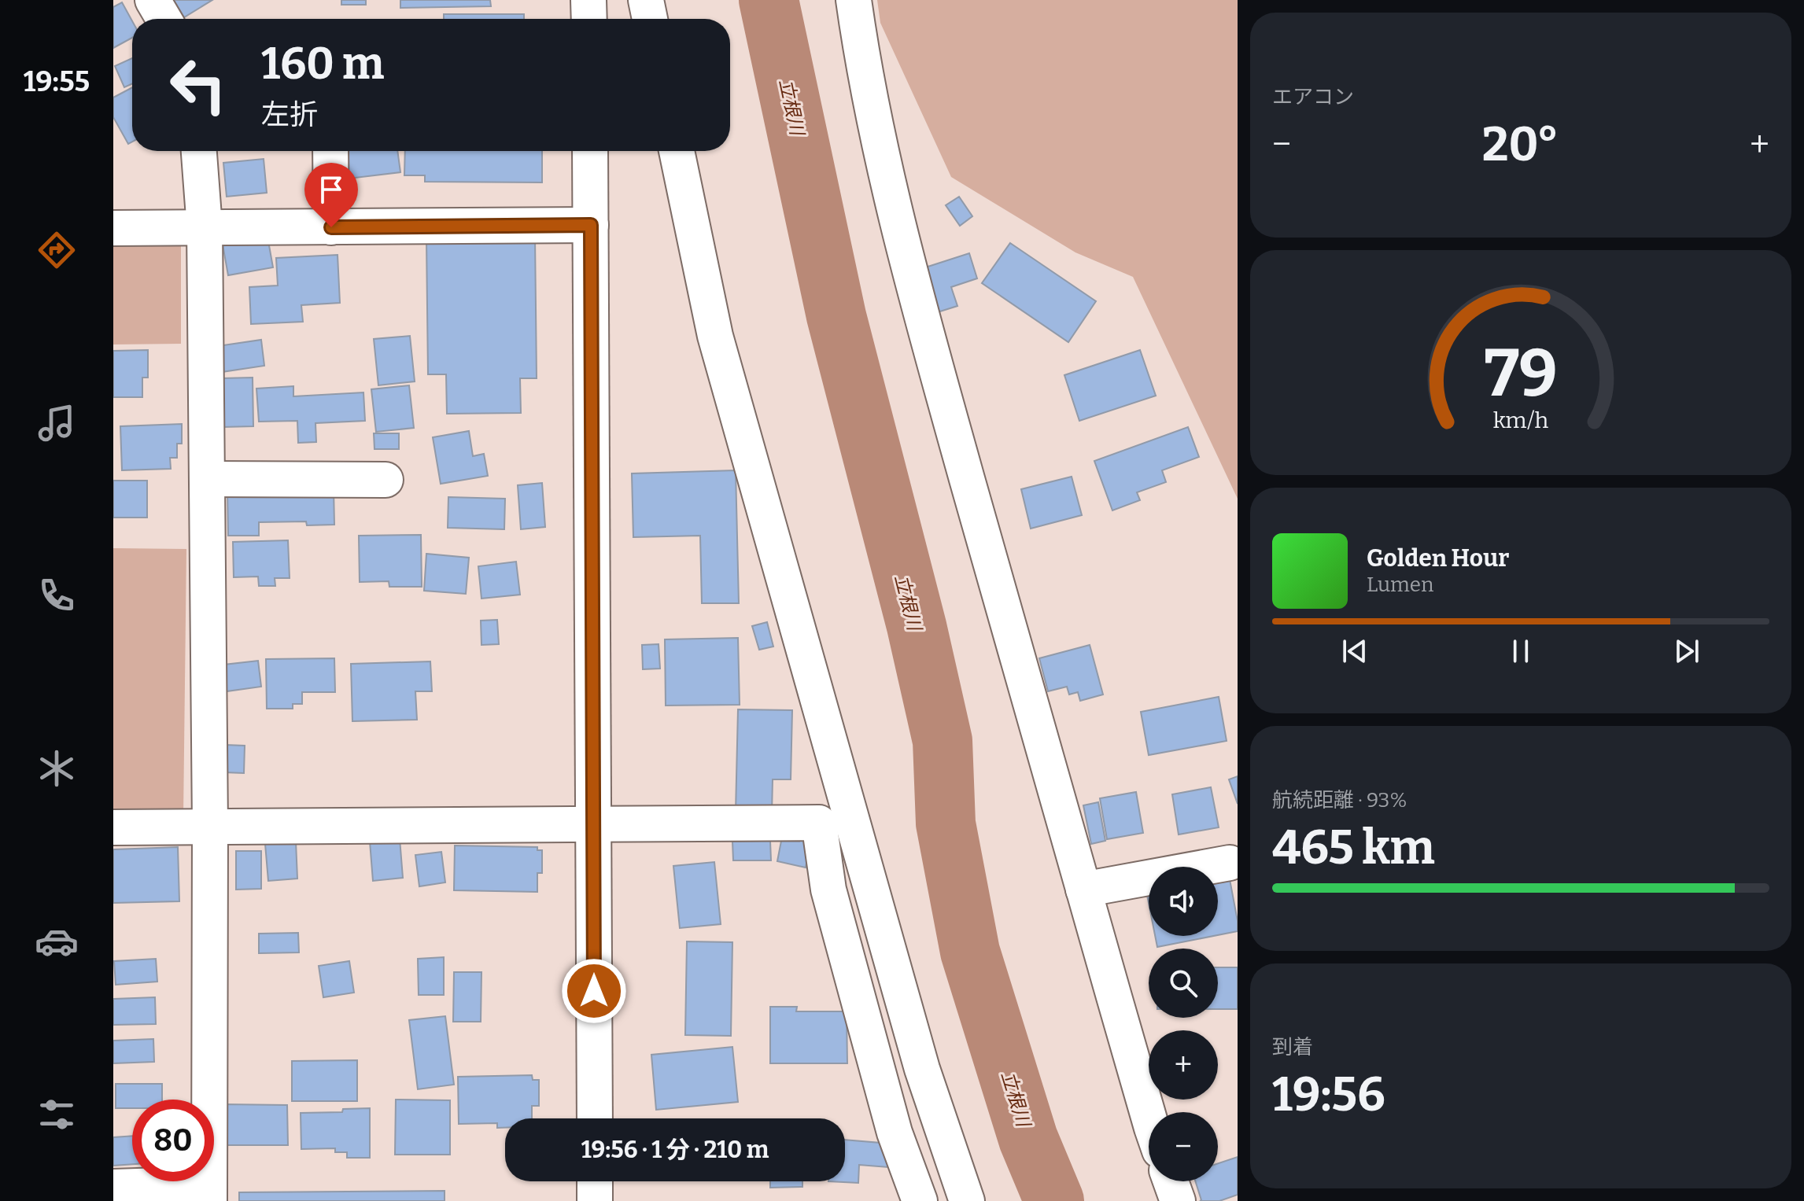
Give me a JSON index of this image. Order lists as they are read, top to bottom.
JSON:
{
  "water": ["立根川"],
  "page": {
    "tabs": "19:55",
    "tile": [
      "エアコン",
      ["航続距離 · 93%", "465 km"],
      ["到着", "19:56"]
    ],
    "turn": ["160 m", "左折"],
    "heat": ["−", "20°", "+"],
    "song": ["Golden Hour", "Lumen"],
    "map_buttons": ["+", "−"],
    "limit": "80",
    "trip": "19:56 · 1 分 · 210 m",
    "gauge": ["79", "km/h"]
  }
}
